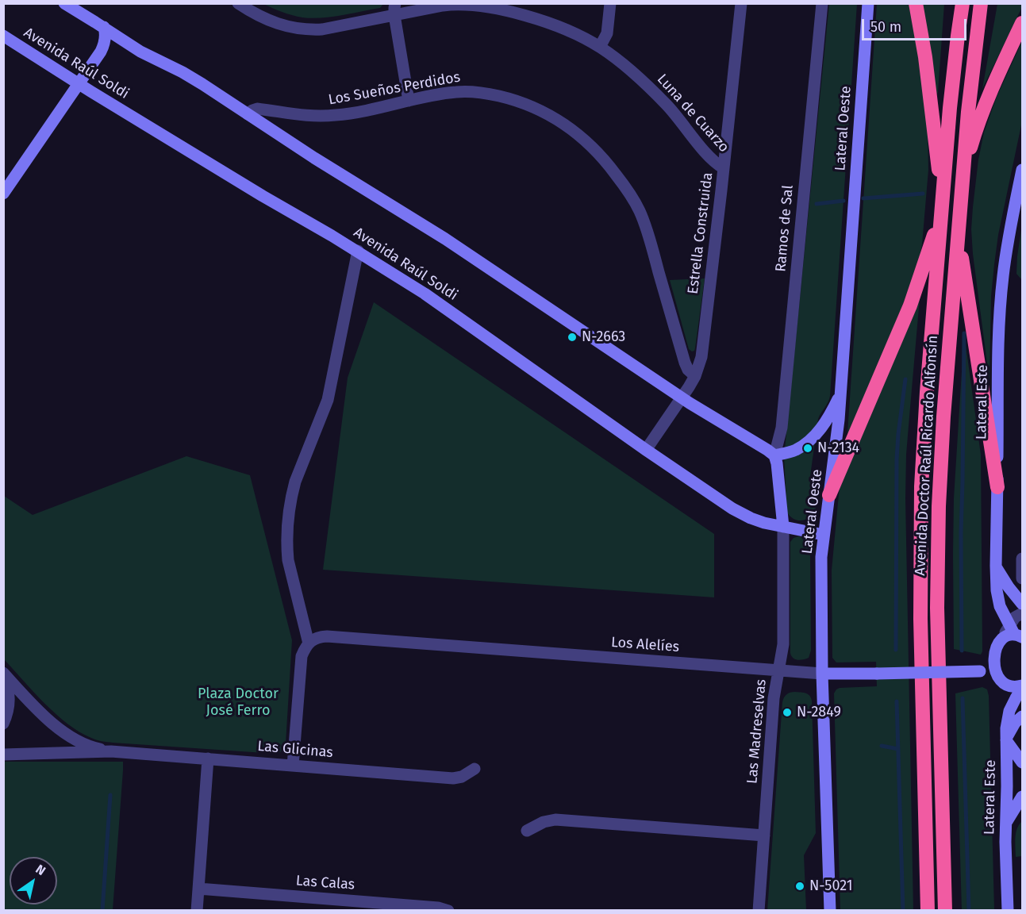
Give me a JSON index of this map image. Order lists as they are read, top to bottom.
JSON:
{
  "streets": {
    "highway": ["Avenida Doctor Raúl Ricardo Alfonsín"],
    "main road": [
      "Avenida Raúl Soldi",
      "Lateral Oeste",
      "Lateral Este",
      "Los Alelíes"
    ],
    "street": [
      "Los Sueños Perdidos",
      "Luna de Cuarzo",
      "Ramos de Sal",
      "Estrella Construida",
      "Las Madreselvas",
      "Las Glicinas",
      "Las Calas"
    ]
  },
  "crossings": [
    ["Avenida Raúl Soldi", "Lateral Oeste"],
    ["Avenida Raúl Soldi", "Estrella Construida"],
    ["Avenida Raúl Soldi", "Las Madreselvas"],
    ["Los Sueños Perdidos", "Estrella Construida"],
    ["Luna de Cuarzo", "Estrella Construida"],
    ["Lateral Oeste", "Los Alelíes"],
    ["Lateral Este", "Los Alelíes"],
    ["Los Alelíes", "Las Madreselvas"]
  ],
  "parks": ["Plaza Doctor José Ferro"],
  "places": [
    "N-2663",
    "N-2134",
    "N-2849",
    "N-5021"
  ],
  "scale_bar": "50 m",
  "north": "top right"
}
